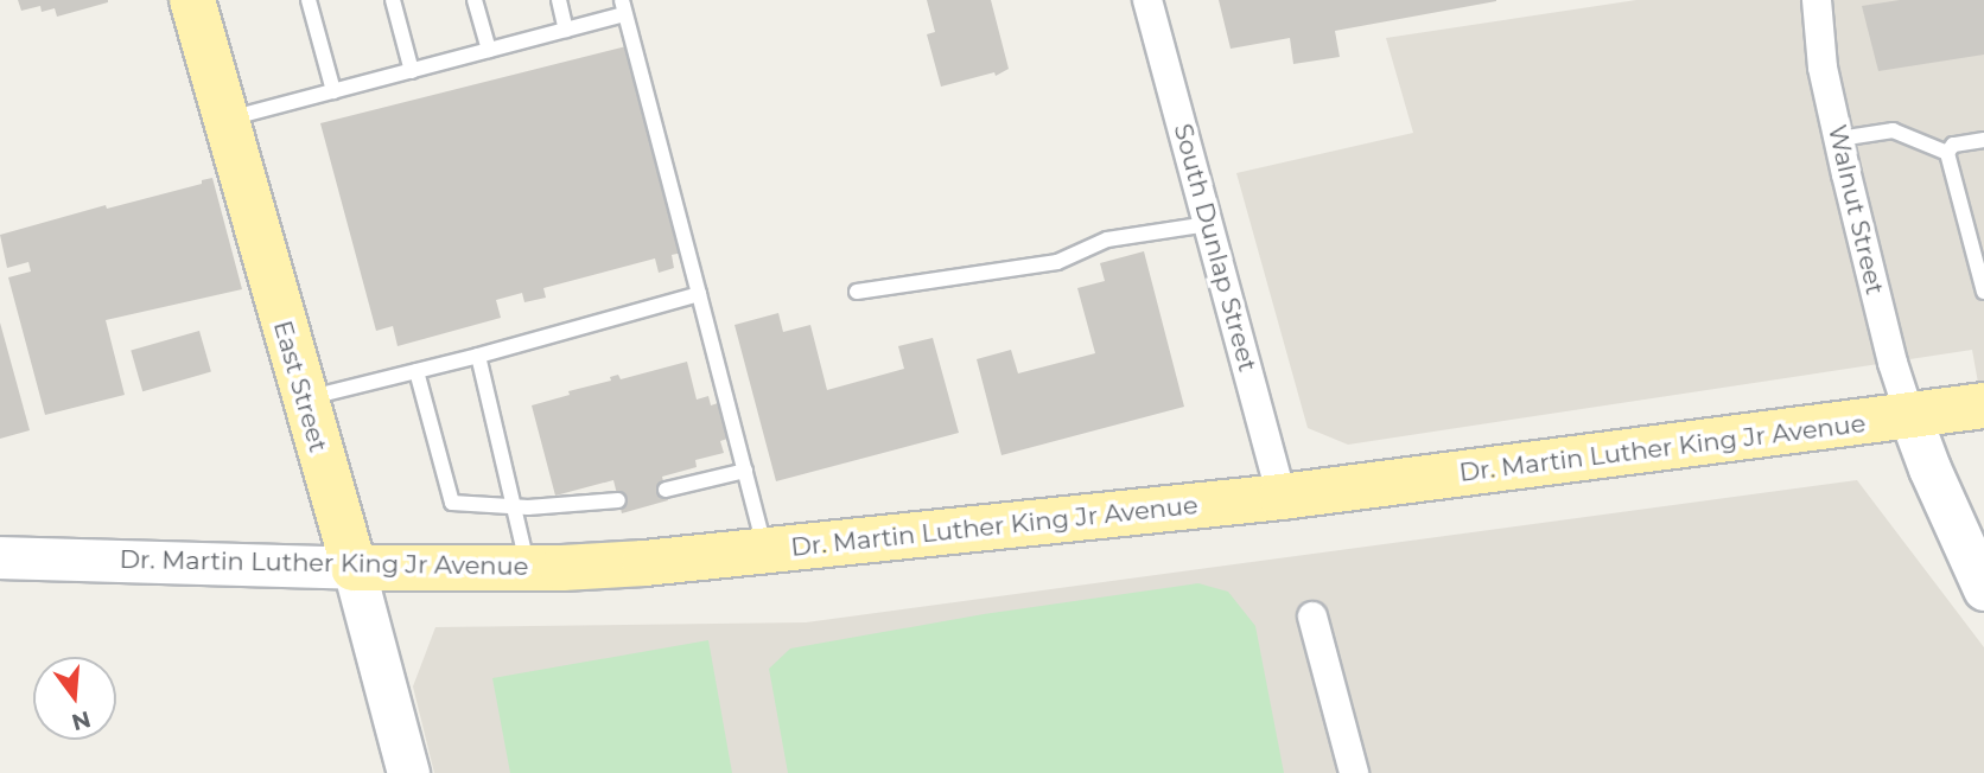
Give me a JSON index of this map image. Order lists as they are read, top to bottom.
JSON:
{
  "streets": {
    "main road": ["East Street", "Dr. Martin Luther King Jr Avenue"],
    "street": ["Walnut Street", "South Dunlap Street"]
  },
  "crossings": [
    ["Walnut Street", "Dr. Martin Luther King Jr Avenue"],
    ["South Dunlap Street", "Dr. Martin Luther King Jr Avenue"],
    ["East Street", "Dr. Martin Luther King Jr Avenue"]
  ],
  "north": "bottom"
}
